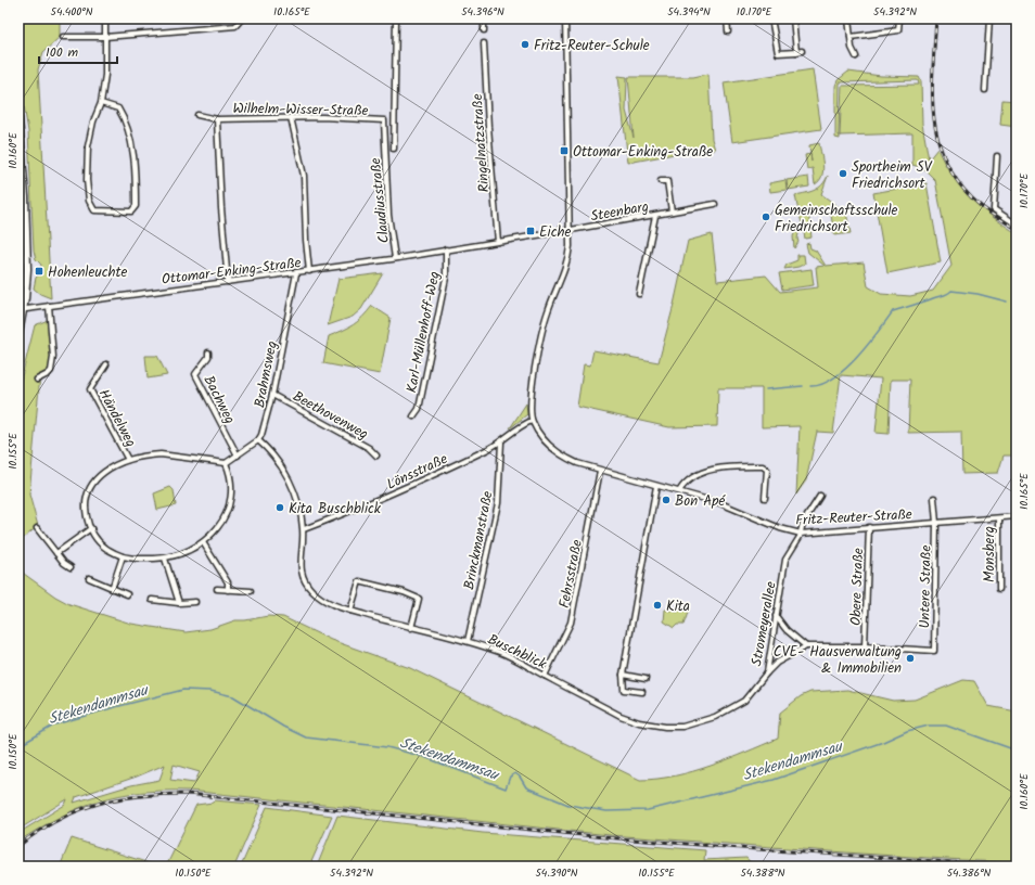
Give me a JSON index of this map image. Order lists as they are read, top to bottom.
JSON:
{
  "streets": {
    "street": [
      "Wilhelm-Wisser-Straße",
      "Ringelnatzstraße",
      "Claudiusstraße",
      "Steenbarg",
      "Ottomar-Enking-Straße",
      "Karl-Müllenhoff-Weg",
      "Brahmsweg",
      "Bachweg",
      "Beethovenweg",
      "Händelweg",
      "Lönsstraße",
      "Fritz-Reuter-Straße",
      "Brinckmanstraße",
      "Monsberg",
      "Fehrsstraße",
      "Obere Straße",
      "Untere Straße",
      "Stromeyerallee",
      "Buschblick"
    ]
  },
  "crossings": [
    ["Wilhelm-Wisser-Straße", "Claudiusstraße"],
    ["Ringelnatzstraße", "Ottomar-Enking-Straße"],
    ["Claudiusstraße", "Ottomar-Enking-Straße"],
    ["Steenbarg", "Ottomar-Enking-Straße"],
    ["Ottomar-Enking-Straße", "Karl-Müllenhoff-Weg"],
    ["Ottomar-Enking-Straße", "Brahmsweg"],
    ["Brahmsweg", "Beethovenweg"],
    ["Brahmsweg", "Buschblick"],
    ["Lönsstraße", "Fritz-Reuter-Straße"],
    ["Lönsstraße", "Brinckmanstraße"],
    ["Lönsstraße", "Buschblick"],
    ["Fritz-Reuter-Straße", "Monsberg"],
    ["Fritz-Reuter-Straße", "Fehrsstraße"],
    ["Fritz-Reuter-Straße", "Obere Straße"],
    ["Fritz-Reuter-Straße", "Untere Straße"],
    ["Fritz-Reuter-Straße", "Stromeyerallee"],
    ["Brinckmanstraße", "Buschblick"],
    ["Fehrsstraße", "Buschblick"],
    ["Obere Straße", "Untere Straße"],
    ["Stromeyerallee", "Buschblick"]
  ],
  "water": ["Stekendammsau"],
  "places": {
    "other": [
      "Fritz-Reuter-Schule",
      "Sportheim SV Friedrichsort",
      "Gemeinschaftsschule Friedrichsort",
      "Bon Apé",
      "Kita Buschblick",
      "Kita",
      "CVE- Hausverwaltung & Immobilien"
    ],
    "transit": ["Ottomar-Enking-Straße", "Eiche", "Hohenleuchte"]
  },
  "scale_bar": "100 m",
  "coordinates": [
    "54.400°N",
    "10.165°E",
    "54.396°N",
    "54.394°N",
    "10.170°E",
    "54.392°N",
    "10.160°E",
    "10.155°E",
    "10.150°E",
    "54.390°N",
    "54.388°N",
    "54.386°N"
  ]
}
